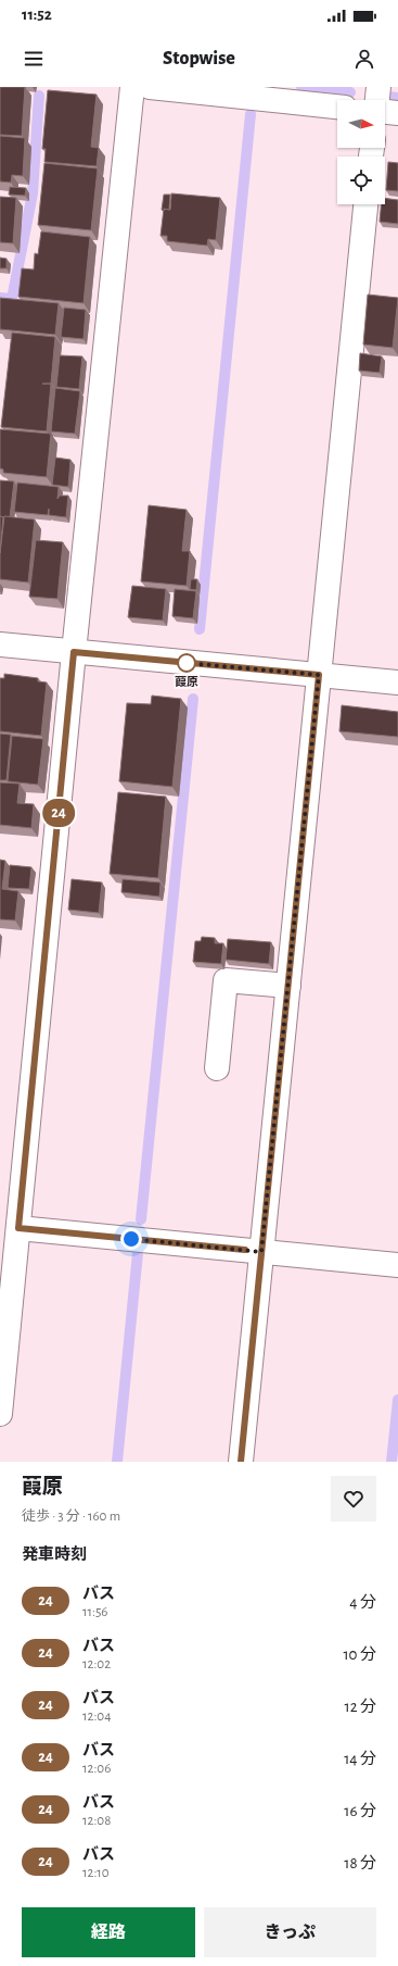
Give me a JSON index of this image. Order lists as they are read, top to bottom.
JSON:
{
  "places": ["葭原"],
  "lines": ["bus line 24"],
  "north": "right",
  "page": {
    "status": "11:52",
    "header": "Stopwise",
    "on_map": "24",
    "heading": [
      ["葭原", "徒歩 · 3 分 · 160 m"],
      "発車時刻"
    ],
    "list": [
      {
        "mark": "24",
        "name": "バス",
        "note": "11:56",
        "value": "4 分"
      },
      {
        "mark": "24",
        "name": "バス",
        "note": "12:02",
        "value": "10 分"
      },
      {
        "mark": "24",
        "name": "バス",
        "note": "12:04",
        "value": "12 分"
      },
      {
        "mark": "24",
        "name": "バス",
        "note": "12:06",
        "value": "14 分"
      },
      {
        "mark": "24",
        "name": "バス",
        "note": "12:08",
        "value": "16 分"
      },
      {
        "mark": "24",
        "name": "バス",
        "note": "12:10",
        "value": "18 分"
      }
    ],
    "buttons": ["経路", "きっぷ"]
  }
}
